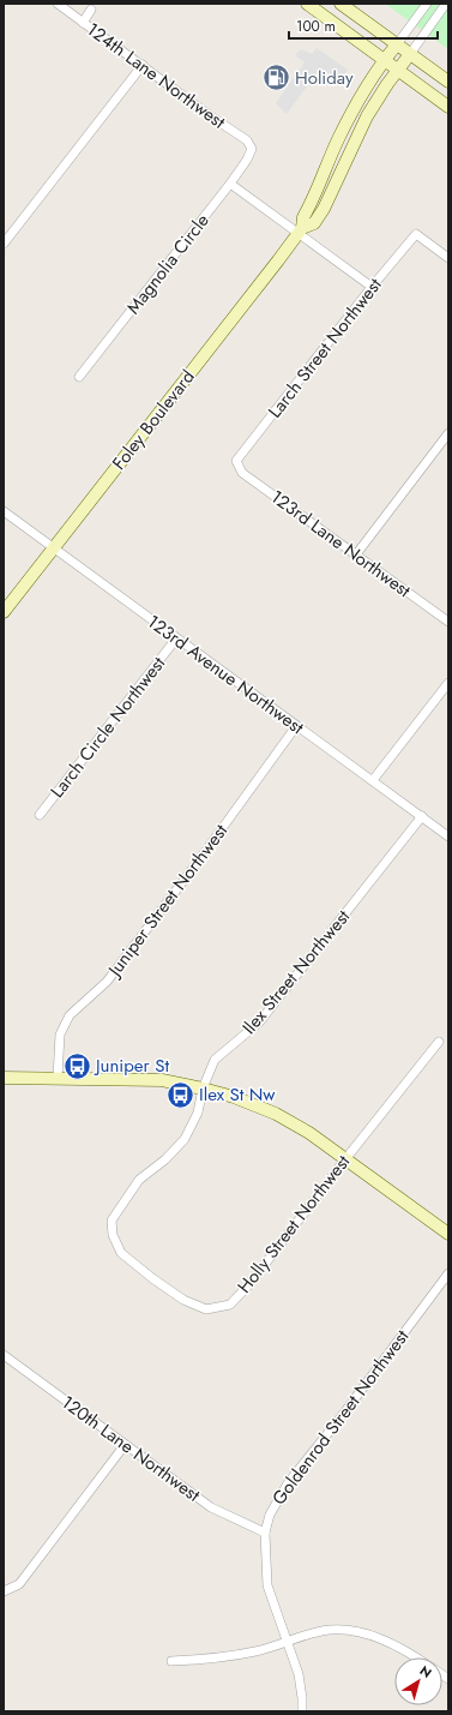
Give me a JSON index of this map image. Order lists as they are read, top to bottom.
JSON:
{
  "streets": {
    "street": [
      "124th Lane Northwest",
      "Magnolia Circle",
      "Larch Street Northwest",
      "Foley Boulevard",
      "123rd Lane Northwest",
      "123rd Avenue Northwest",
      "Larch Circle Northwest",
      "Juniper Street Northwest",
      "Ilex Street Northwest",
      "Holly Street Northwest",
      "Goldenrod Street Northwest",
      "120th Lane Northwest"
    ]
  },
  "crossings": [
    ["124th Lane Northwest", "Magnolia Circle"],
    ["Larch Street Northwest", "123rd Lane Northwest"],
    ["Foley Boulevard", "123rd Avenue Northwest"],
    ["123rd Avenue Northwest", "Larch Circle Northwest"],
    ["123rd Avenue Northwest", "Juniper Street Northwest"],
    ["123rd Avenue Northwest", "Ilex Street Northwest"],
    ["Ilex Street Northwest", "Holly Street Northwest"],
    ["Goldenrod Street Northwest", "120th Lane Northwest"]
  ],
  "places": {
    "fuel station": ["Holiday"],
    "bus stop": ["Juniper St", "Ilex St Nw"]
  },
  "scale_bar": "100 m",
  "north": "top right"
}
